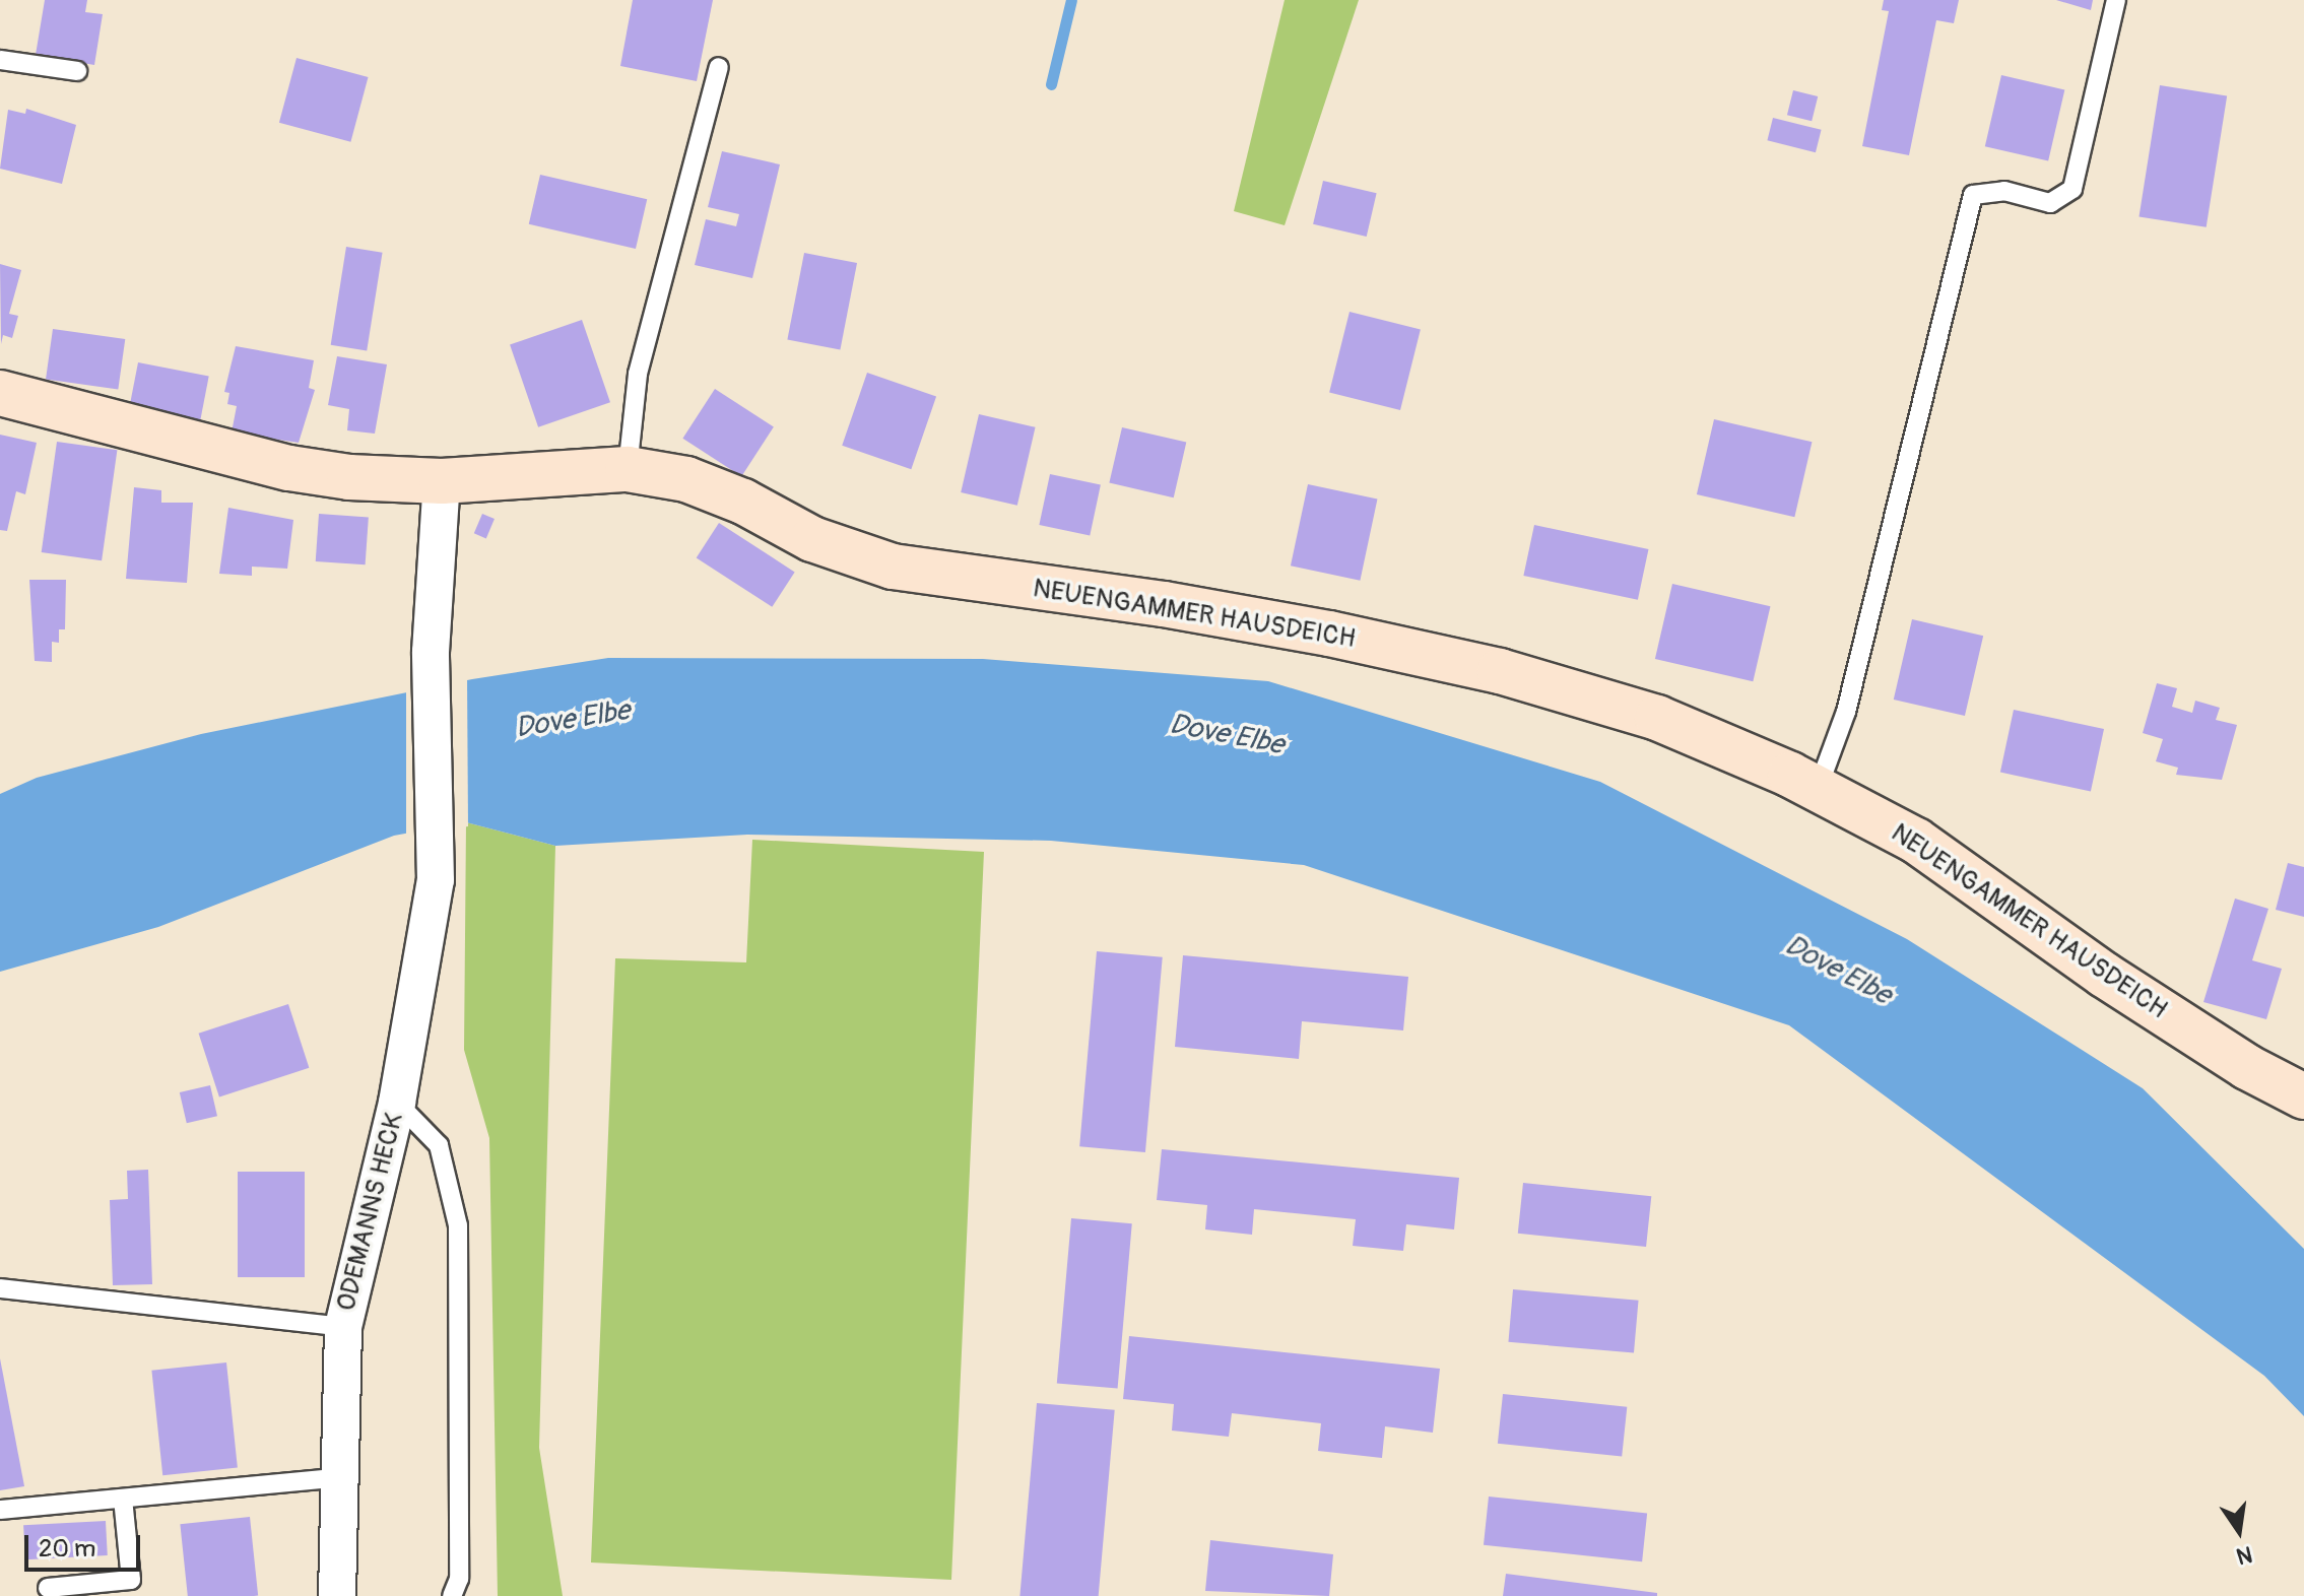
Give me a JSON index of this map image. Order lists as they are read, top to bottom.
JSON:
{
  "streets": {
    "street": ["NEUENGAMMER HAUSDEICH", "ODEMANNS HECK"]
  },
  "crossings": [
    ["NEUENGAMMER HAUSDEICH", "ODEMANNS HECK"]
  ],
  "water": ["Dove Elbe"],
  "scale_bar": "20 m",
  "north": "bottom"
}
